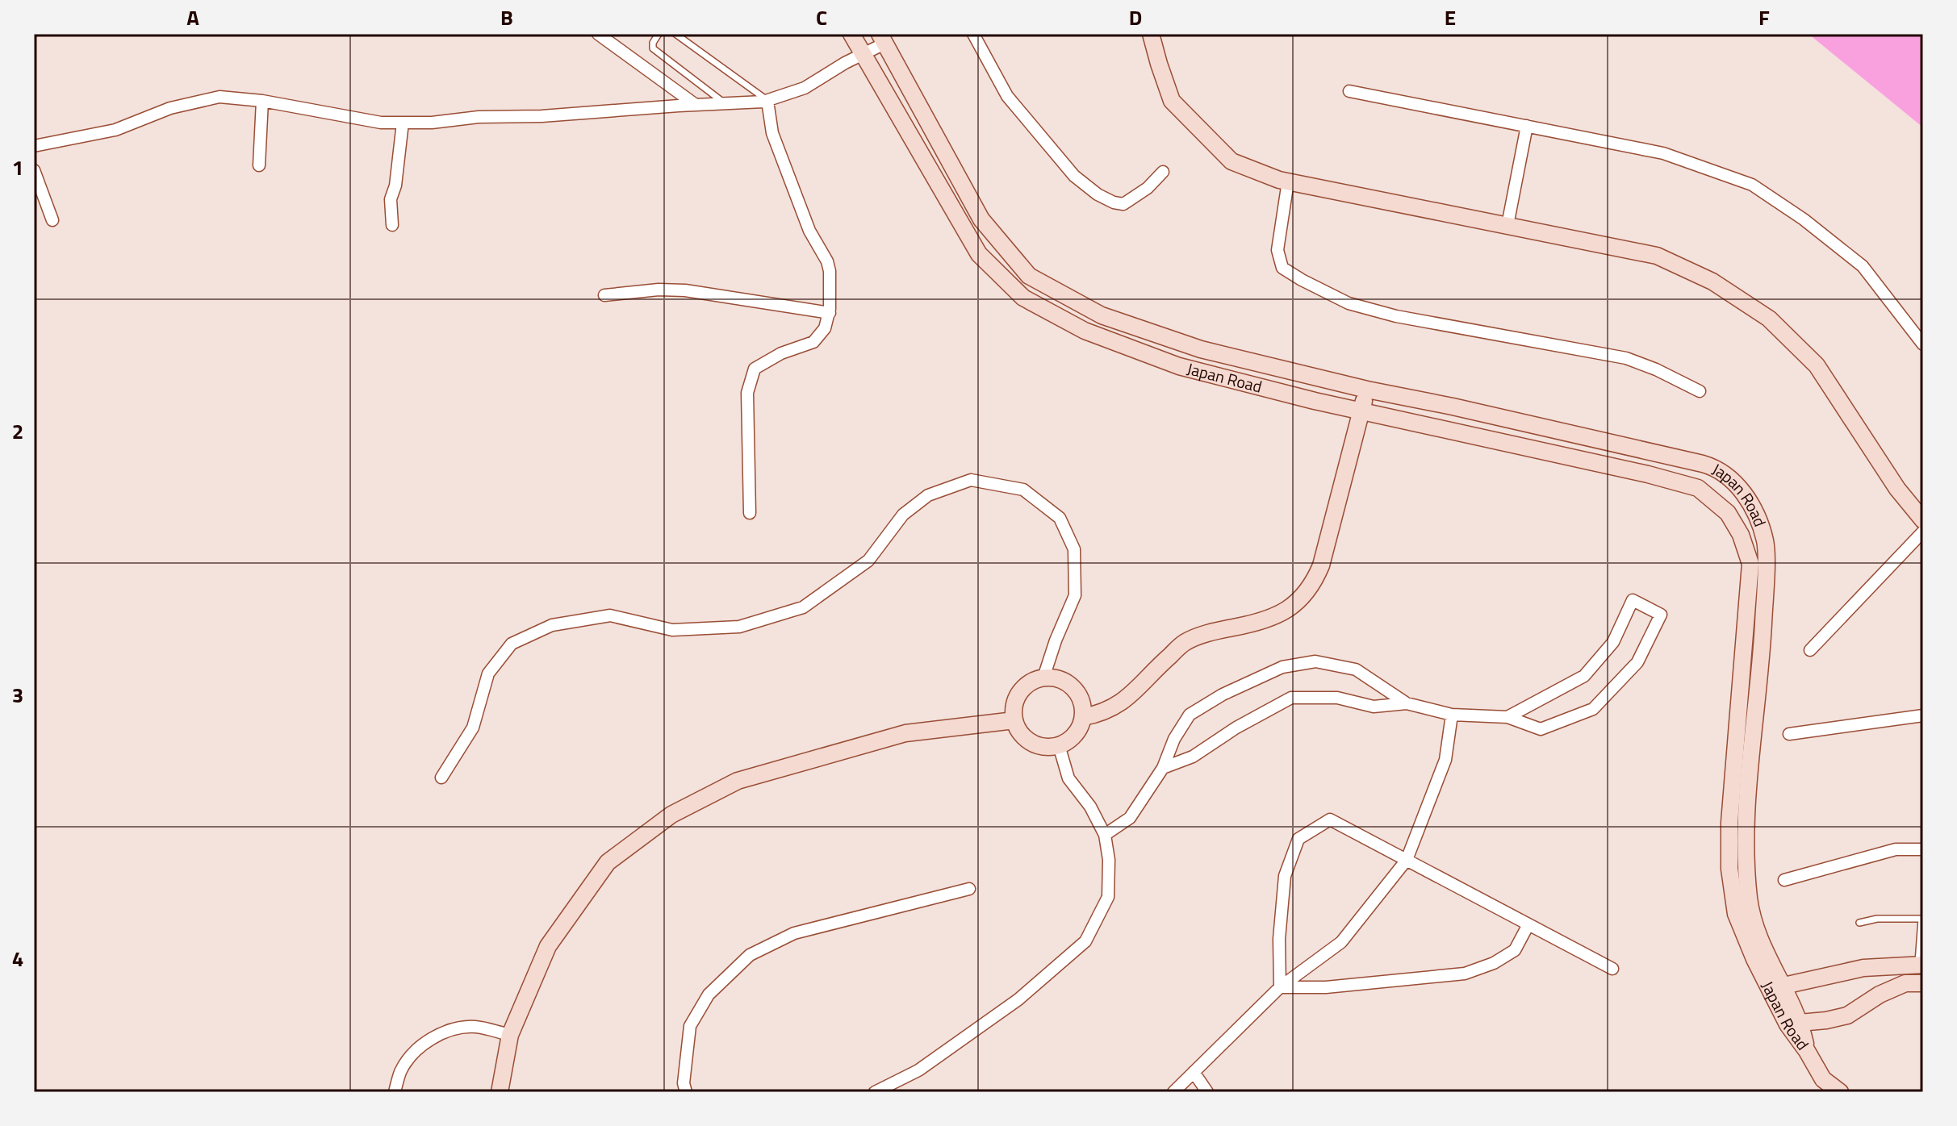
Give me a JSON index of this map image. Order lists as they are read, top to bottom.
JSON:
{
  "streets": {
    "main road": ["Japan Road"]
  },
  "grid": {
    "columns": [
      "A",
      "B",
      "C",
      "D",
      "E",
      "F"
    ],
    "rows": [
      "1",
      "2",
      "3",
      "4"
    ]
  }
}
